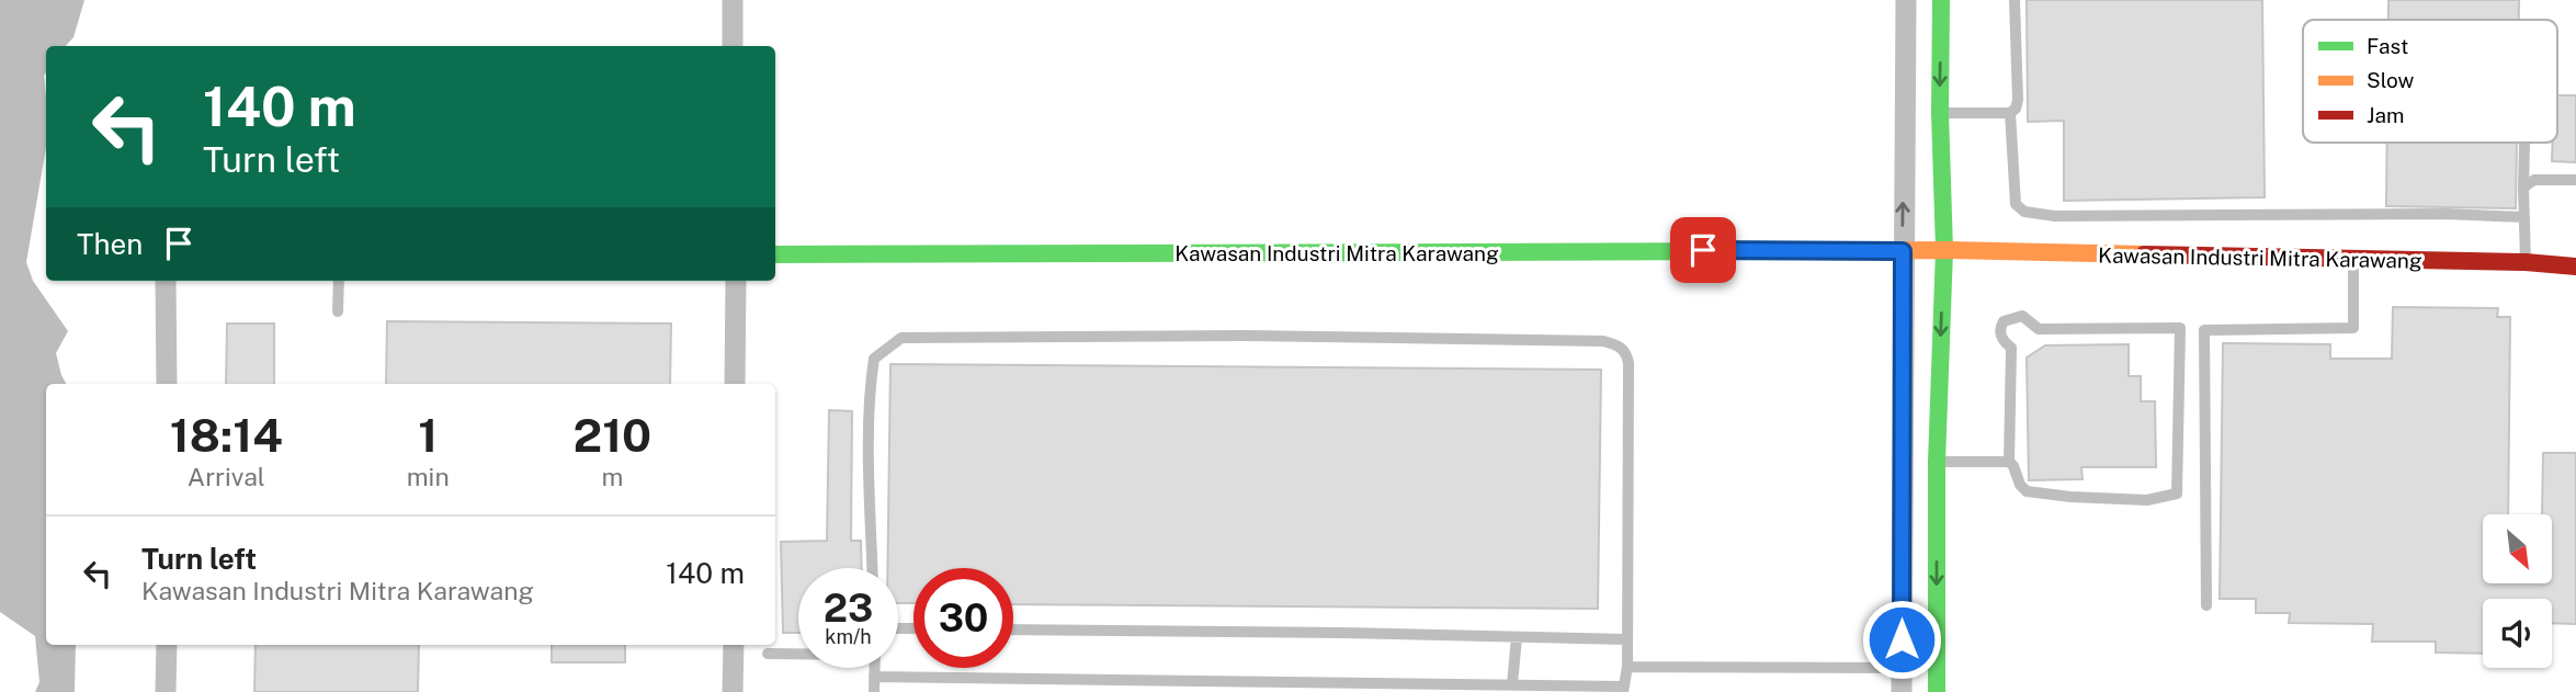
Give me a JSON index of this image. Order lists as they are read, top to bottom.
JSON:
{
  "streets": {
    "street": ["Kawasan Industri Mitra Karawang"]
  },
  "legend": ["Fast", "Slow", "Jam"],
  "north": "bottom right",
  "page": {
    "turn": ["140 m", "Turn left"],
    "then": "Then",
    "eta": [
      "18:14",
      "Arrival",
      "1",
      "min",
      "210",
      "m"
    ],
    "list": [
      {
        "name": "Turn left",
        "note": "Kawasan Industri Mitra Karawang",
        "value": "140 m"
      }
    ],
    "speed": "23 km/h",
    "limit": "30"
  }
}
